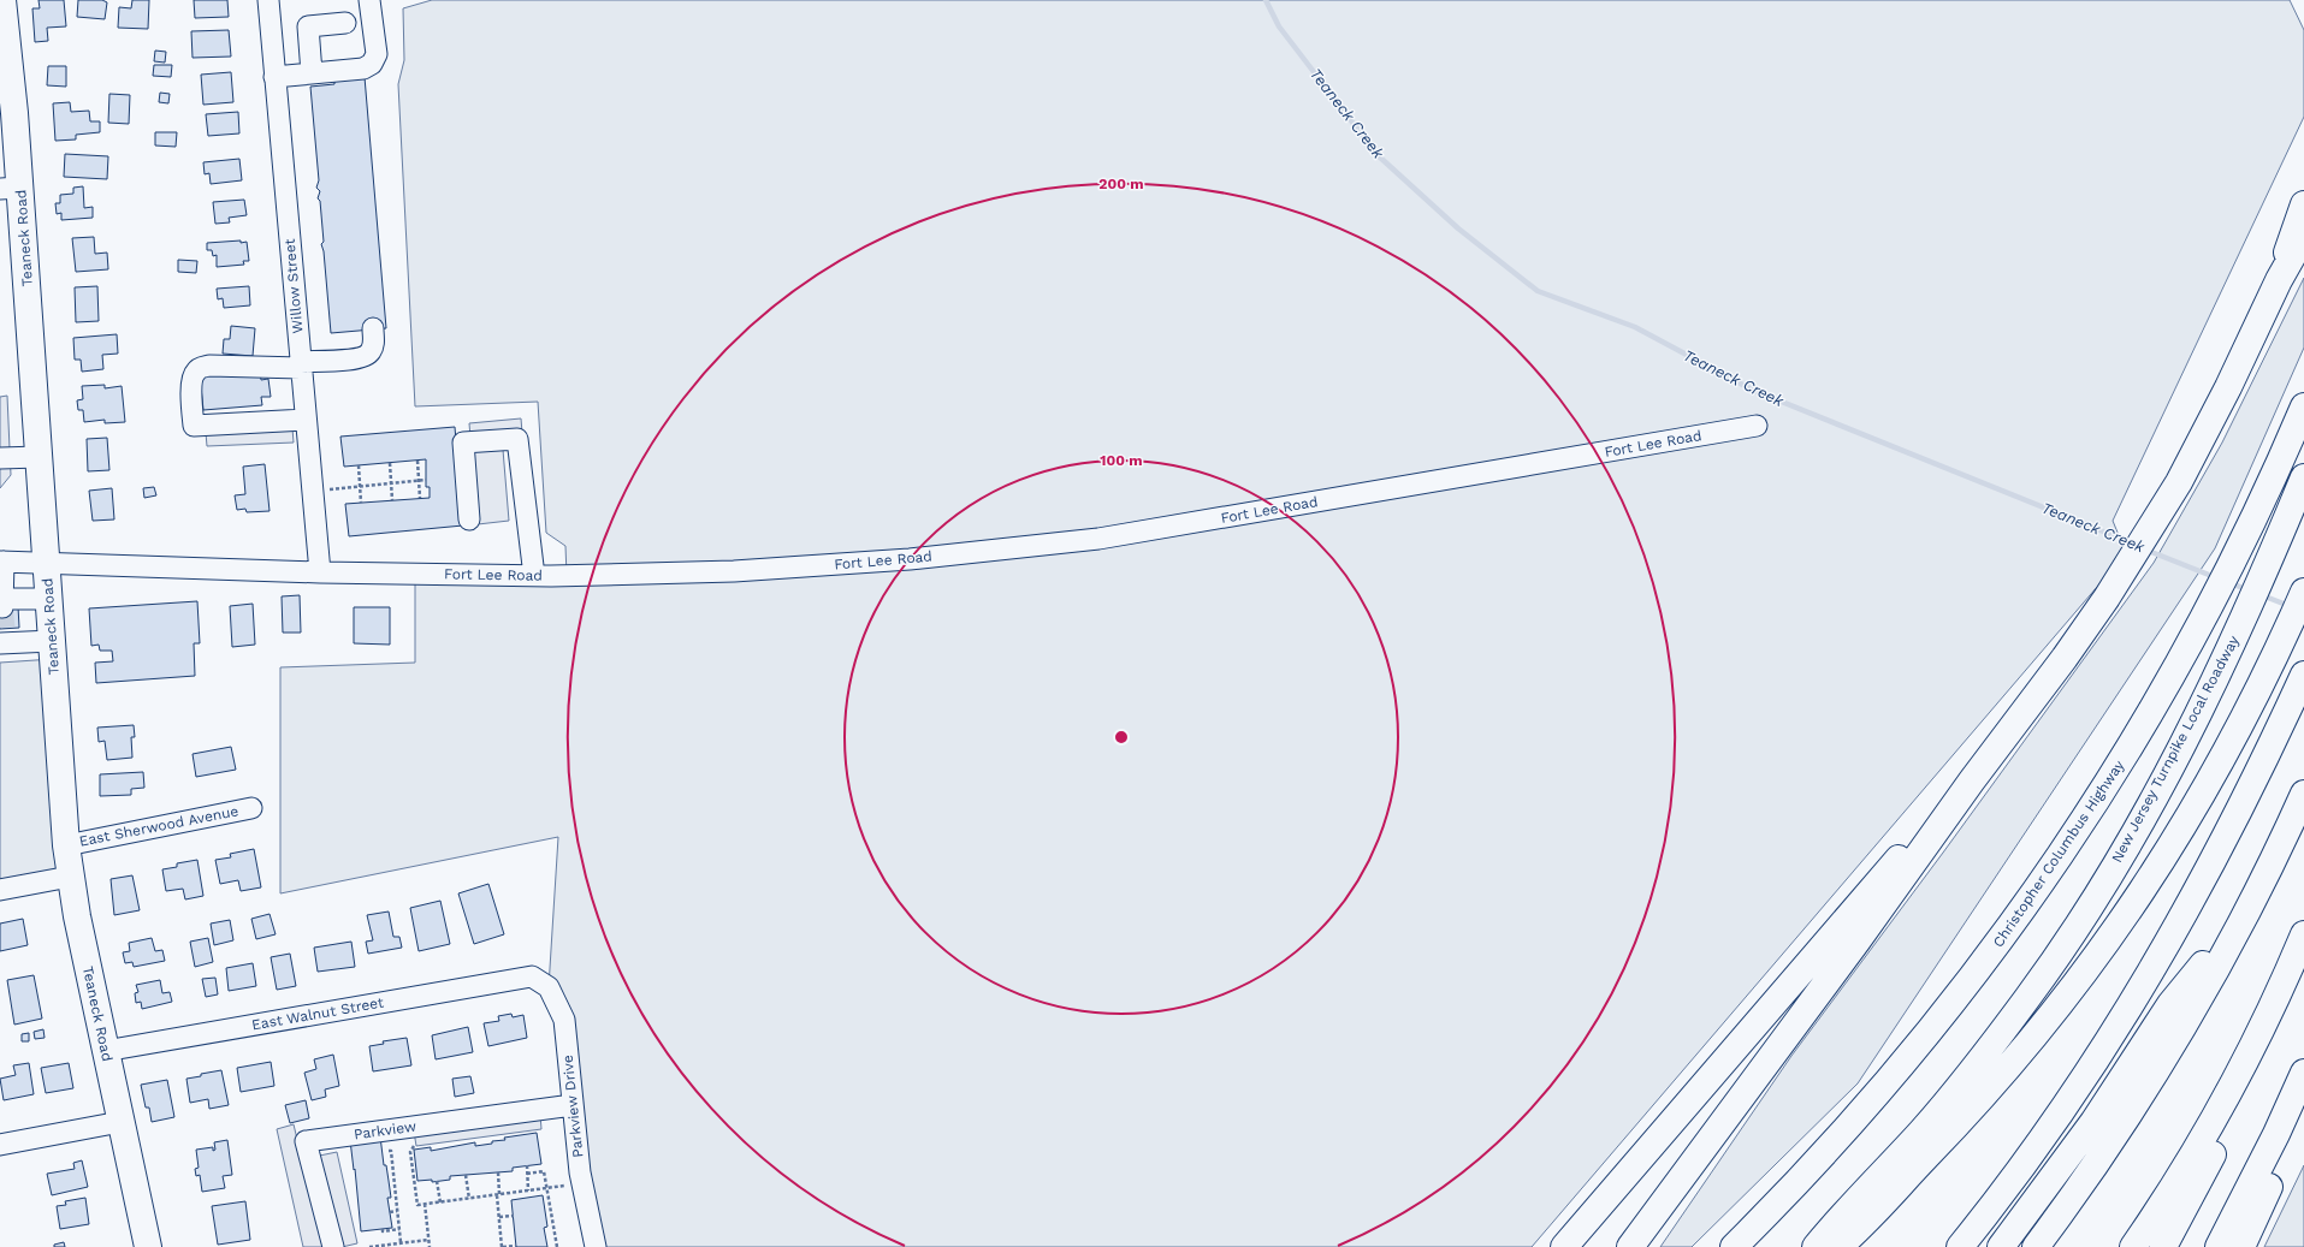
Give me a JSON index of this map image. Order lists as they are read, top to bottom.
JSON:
{
  "streets": {
    "main road": ["Teaneck Road", "New Jersey Turnpike Local Roadway", "Christopher Columbus Highway"],
    "street": [
      "Willow Street",
      "Fort Lee Road",
      "East Sherwood Avenue",
      "East Walnut Street",
      "Parkview Drive",
      "Parkview"
    ]
  },
  "crossings": [
    ["Teaneck Road", "Fort Lee Road"],
    ["Teaneck Road", "East Sherwood Avenue"],
    ["Teaneck Road", "East Walnut Street"],
    ["Willow Street", "Fort Lee Road"],
    ["East Walnut Street", "Parkview Drive"],
    ["Parkview Drive", "Parkview"]
  ],
  "water": ["Teaneck Creek"],
  "rings": ["200 m", "100 m"]
}
